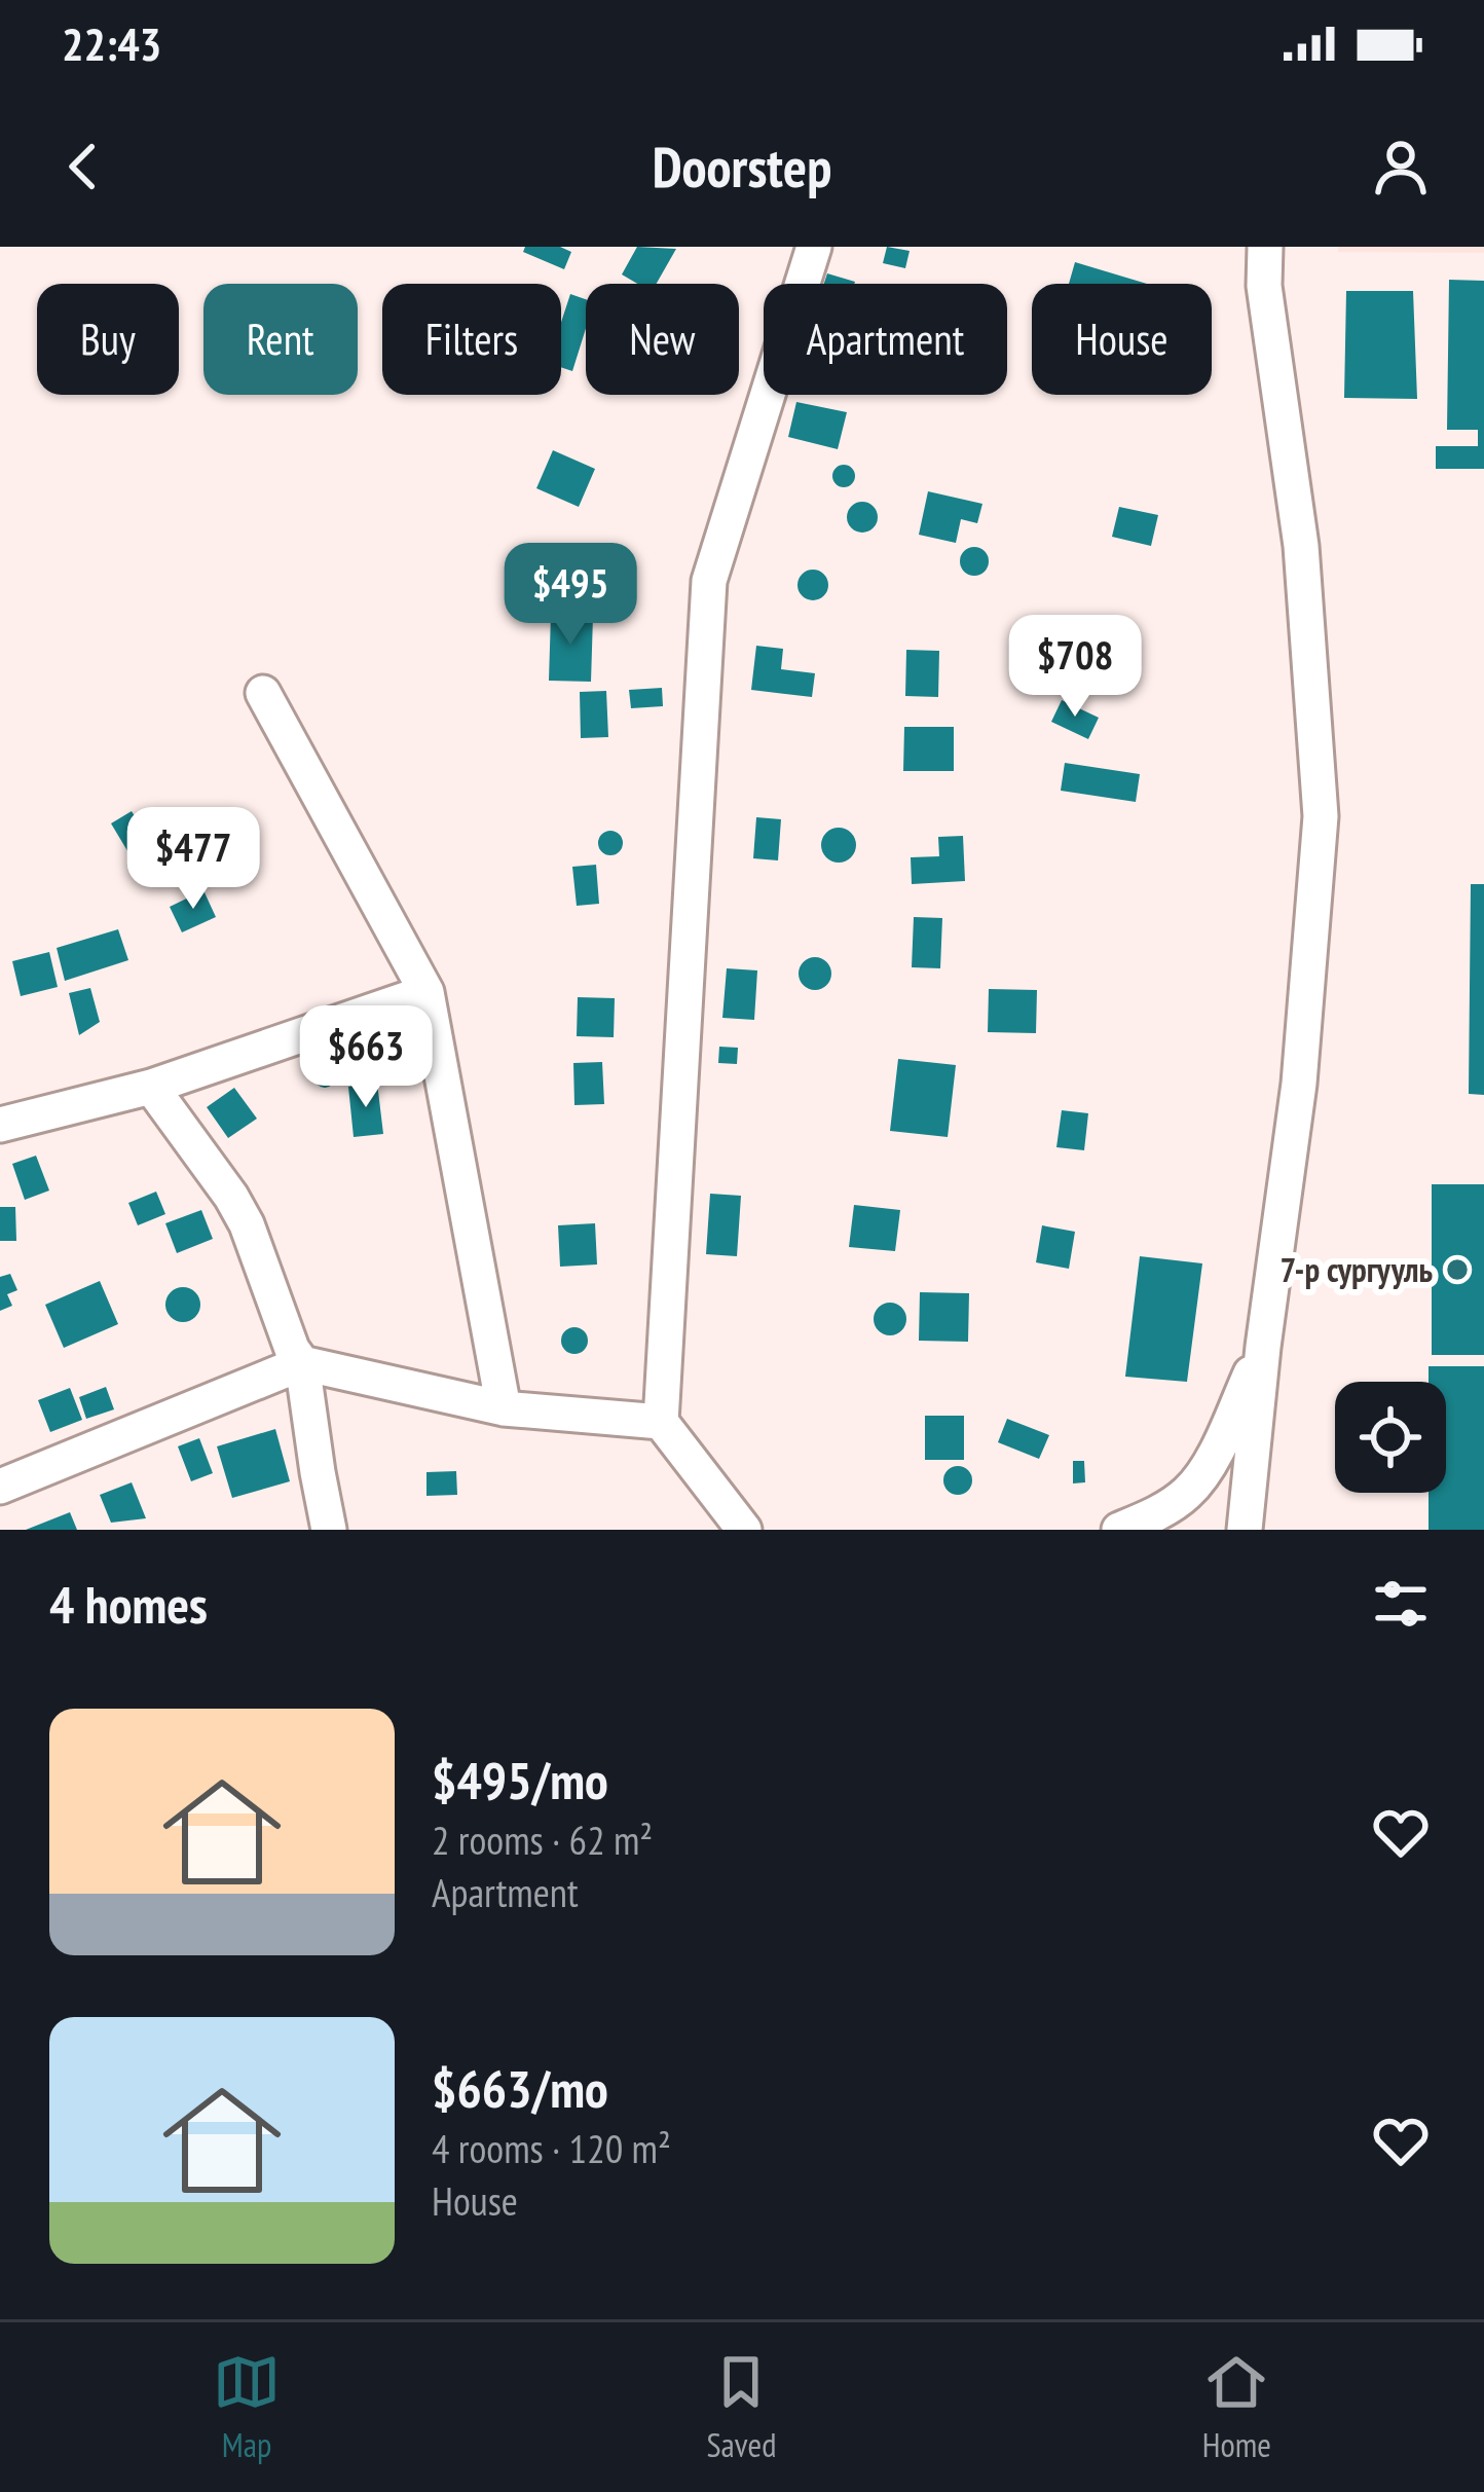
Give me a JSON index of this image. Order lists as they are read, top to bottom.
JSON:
{
  "places": ["7-р сургууль"],
  "page": {
    "status": "22:43",
    "header": "Doorstep",
    "chip": [
      "Buy",
      "Rent",
      "Filters",
      "New",
      "Apartment",
      "House"
    ],
    "price": [
      "$495",
      "$708",
      "$477",
      "$663"
    ],
    "heading": "4 homes",
    "list": [
      {
        "name": "$495/mo",
        "note": "2 rooms · 62 m² · Apartment"
      },
      {
        "name": "$663/mo",
        "note": "4 rooms · 120 m² · House"
      }
    ],
    "tabs": ["Map", "Saved", "Home"]
  }
}
